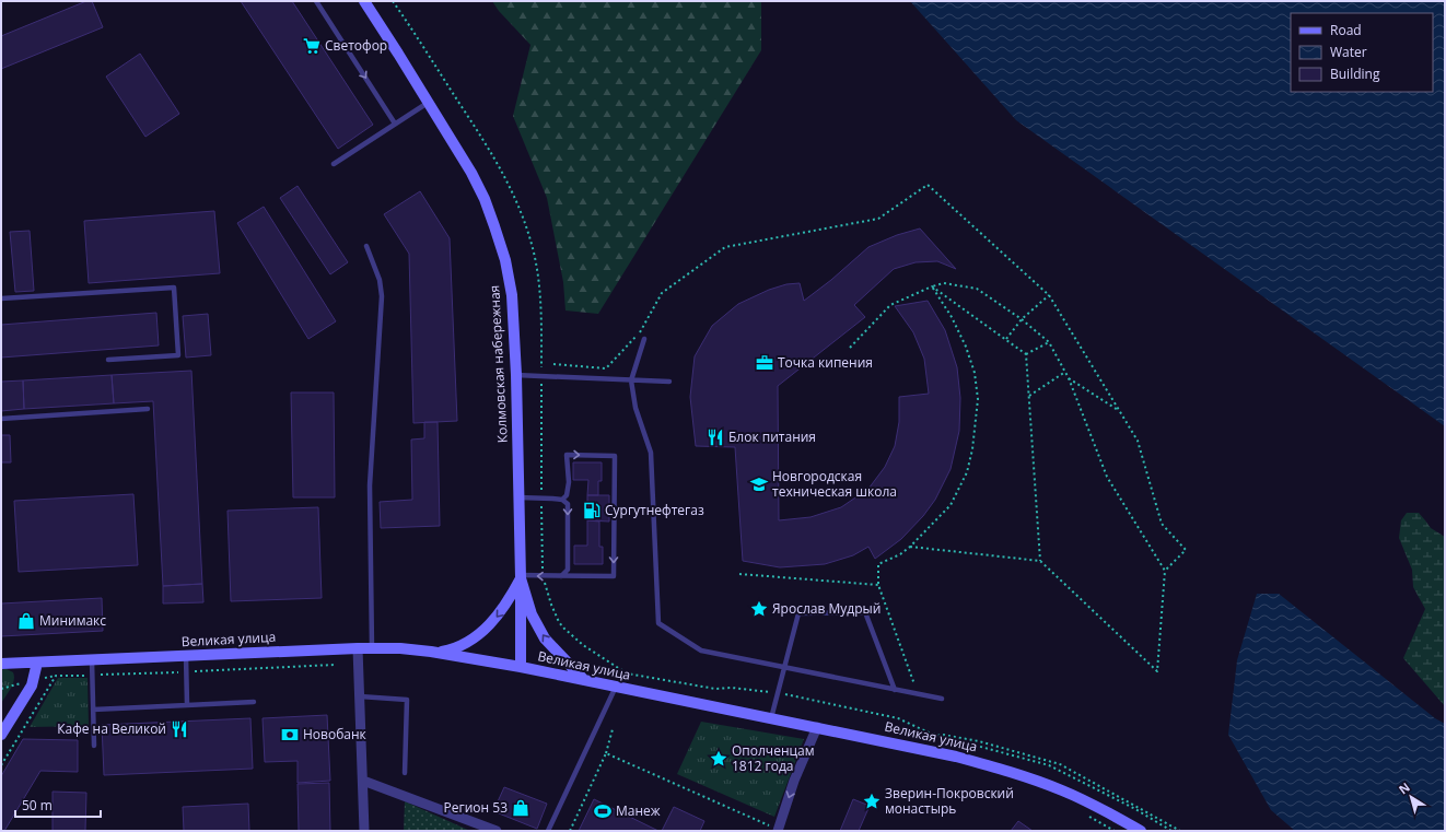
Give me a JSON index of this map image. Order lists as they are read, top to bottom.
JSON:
{
  "streets": {
    "main road": ["Колмовская набережная", "Великая улица"]
  },
  "crossings": [
    ["Колмовская набережная", "Великая улица"]
  ],
  "places": {
    "supermarket": ["Светофор"],
    "office": ["Точка кипения"],
    "restaurant": ["Блок питания", "Кафе на Великой"],
    "school or university": ["Новгородская техническая школа"],
    "fuel station": ["Сургутнефтегаз"],
    "place": ["Ярослав Мудрый", "Ополченцам 1812 года", "Зверин-Покровский монастырь"],
    "shop": ["Минимакс", "Регион 53"],
    "bank": ["Новобанк"],
    "sports": ["Манеж"]
  },
  "legend": ["Road", "Water", "Building"],
  "scale_bar": "50 m",
  "north": "top left"
}
